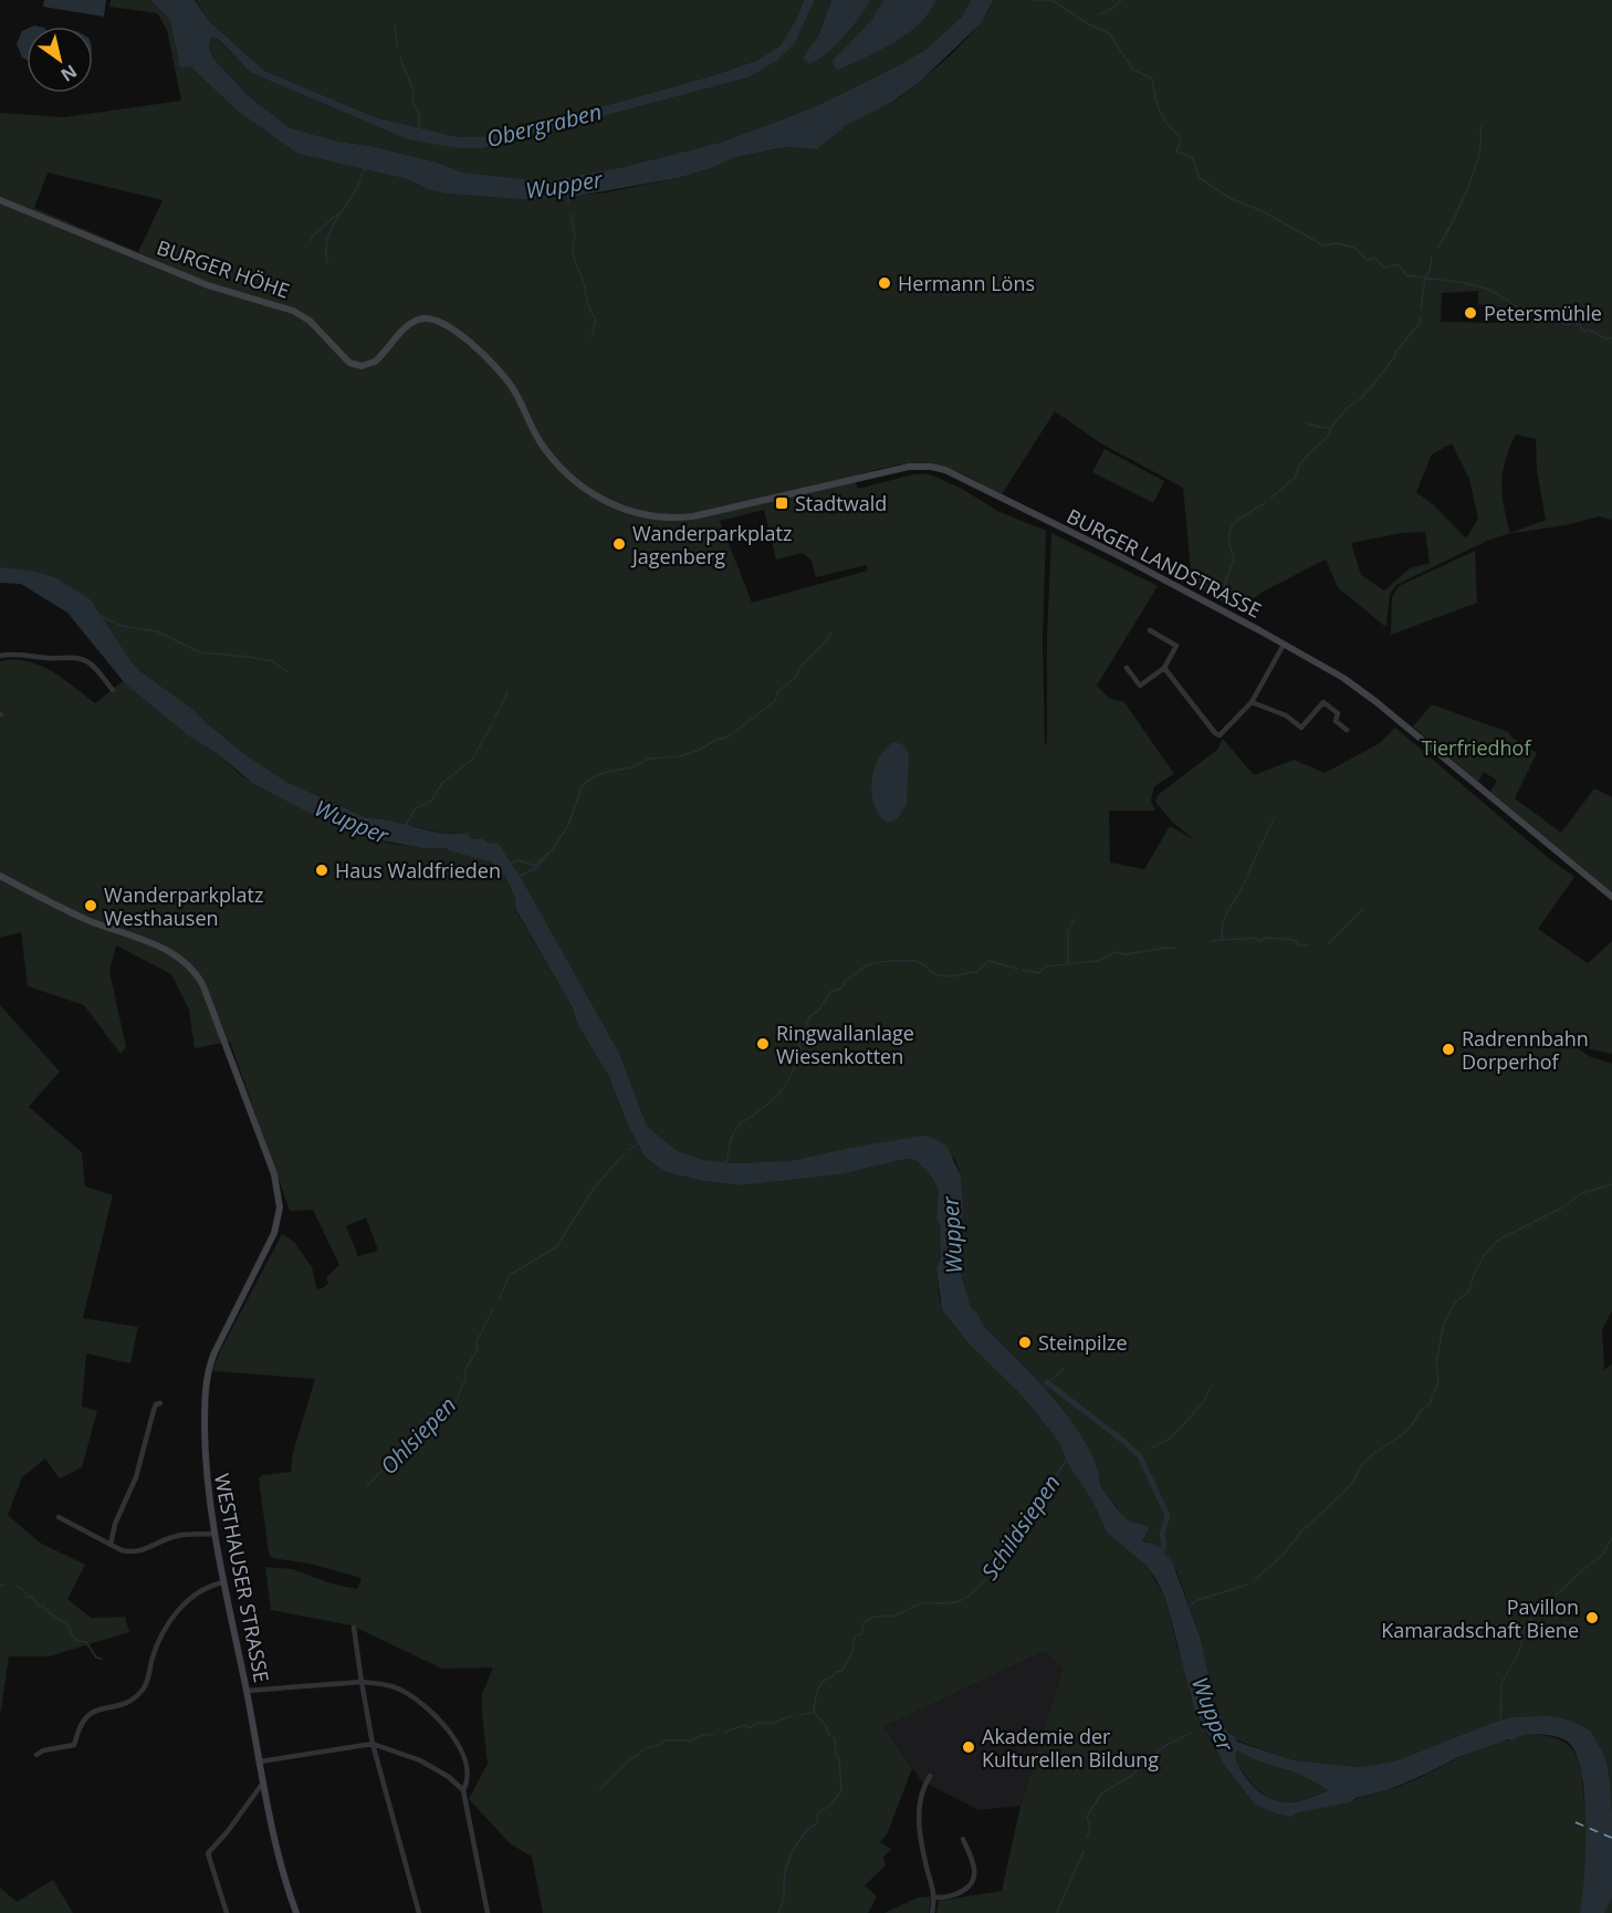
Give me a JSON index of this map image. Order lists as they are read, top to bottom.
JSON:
{
  "streets": {
    "main road": ["BURGER HÖHE", "BURGER LANDSTRASSE", "WESTHAUSER STRASSE"]
  },
  "crossings": [
    ["BURGER HÖHE", "BURGER LANDSTRASSE"]
  ],
  "water": [
    "Obergraben",
    "Wupper",
    "Ohlsiepen",
    "Schildsiepen"
  ],
  "parks": ["Tierfriedhof"],
  "places": {
    "other": [
      "Hermann Löns",
      "Petersmühle",
      "Wanderparkplatz Jagenberg",
      "Haus Waldfrieden",
      "Wanderparkplatz Westhausen",
      "Ringwallanlage Wiesenkotten",
      "Radrennbahn Dorperhof",
      "Steinpilze",
      "Pavillon Kamaradschaft Biene",
      "Akademie der Kulturellen Bildung"
    ],
    "transit": ["Stadtwald"]
  },
  "north": "bottom right"
}
